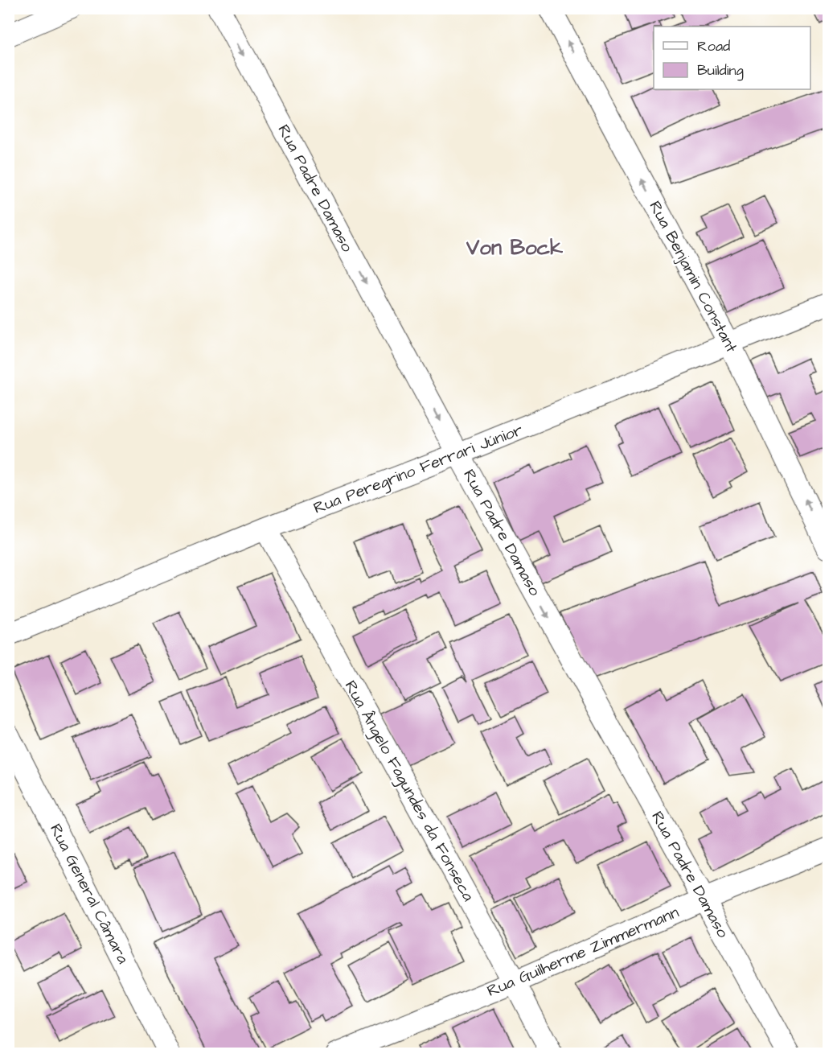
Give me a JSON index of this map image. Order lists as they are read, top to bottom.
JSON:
{
  "streets": {
    "street": [
      "Rua Padre Damaso",
      "Rua Benjamin Constant",
      "Rua Peregrino Ferrari Júnior",
      "Rua Ângelo Fagundes da Fonseca",
      "Rua General Câmara",
      "Rua Guilherme Zimmermann"
    ]
  },
  "crossings": [
    ["Rua Padre Damaso", "Rua Peregrino Ferrari Júnior"],
    ["Rua Padre Damaso", "Rua Guilherme Zimmermann"],
    ["Rua Benjamin Constant", "Rua Peregrino Ferrari Júnior"],
    ["Rua Peregrino Ferrari Júnior", "Rua Ângelo Fagundes da Fonseca"],
    ["Rua Ângelo Fagundes da Fonseca", "Rua Guilherme Zimmermann"]
  ],
  "one_way": ["Rua Padre Damaso", "Rua Benjamin Constant"],
  "districts": ["Von Bock"],
  "legend": ["Road", "Building"]
}
